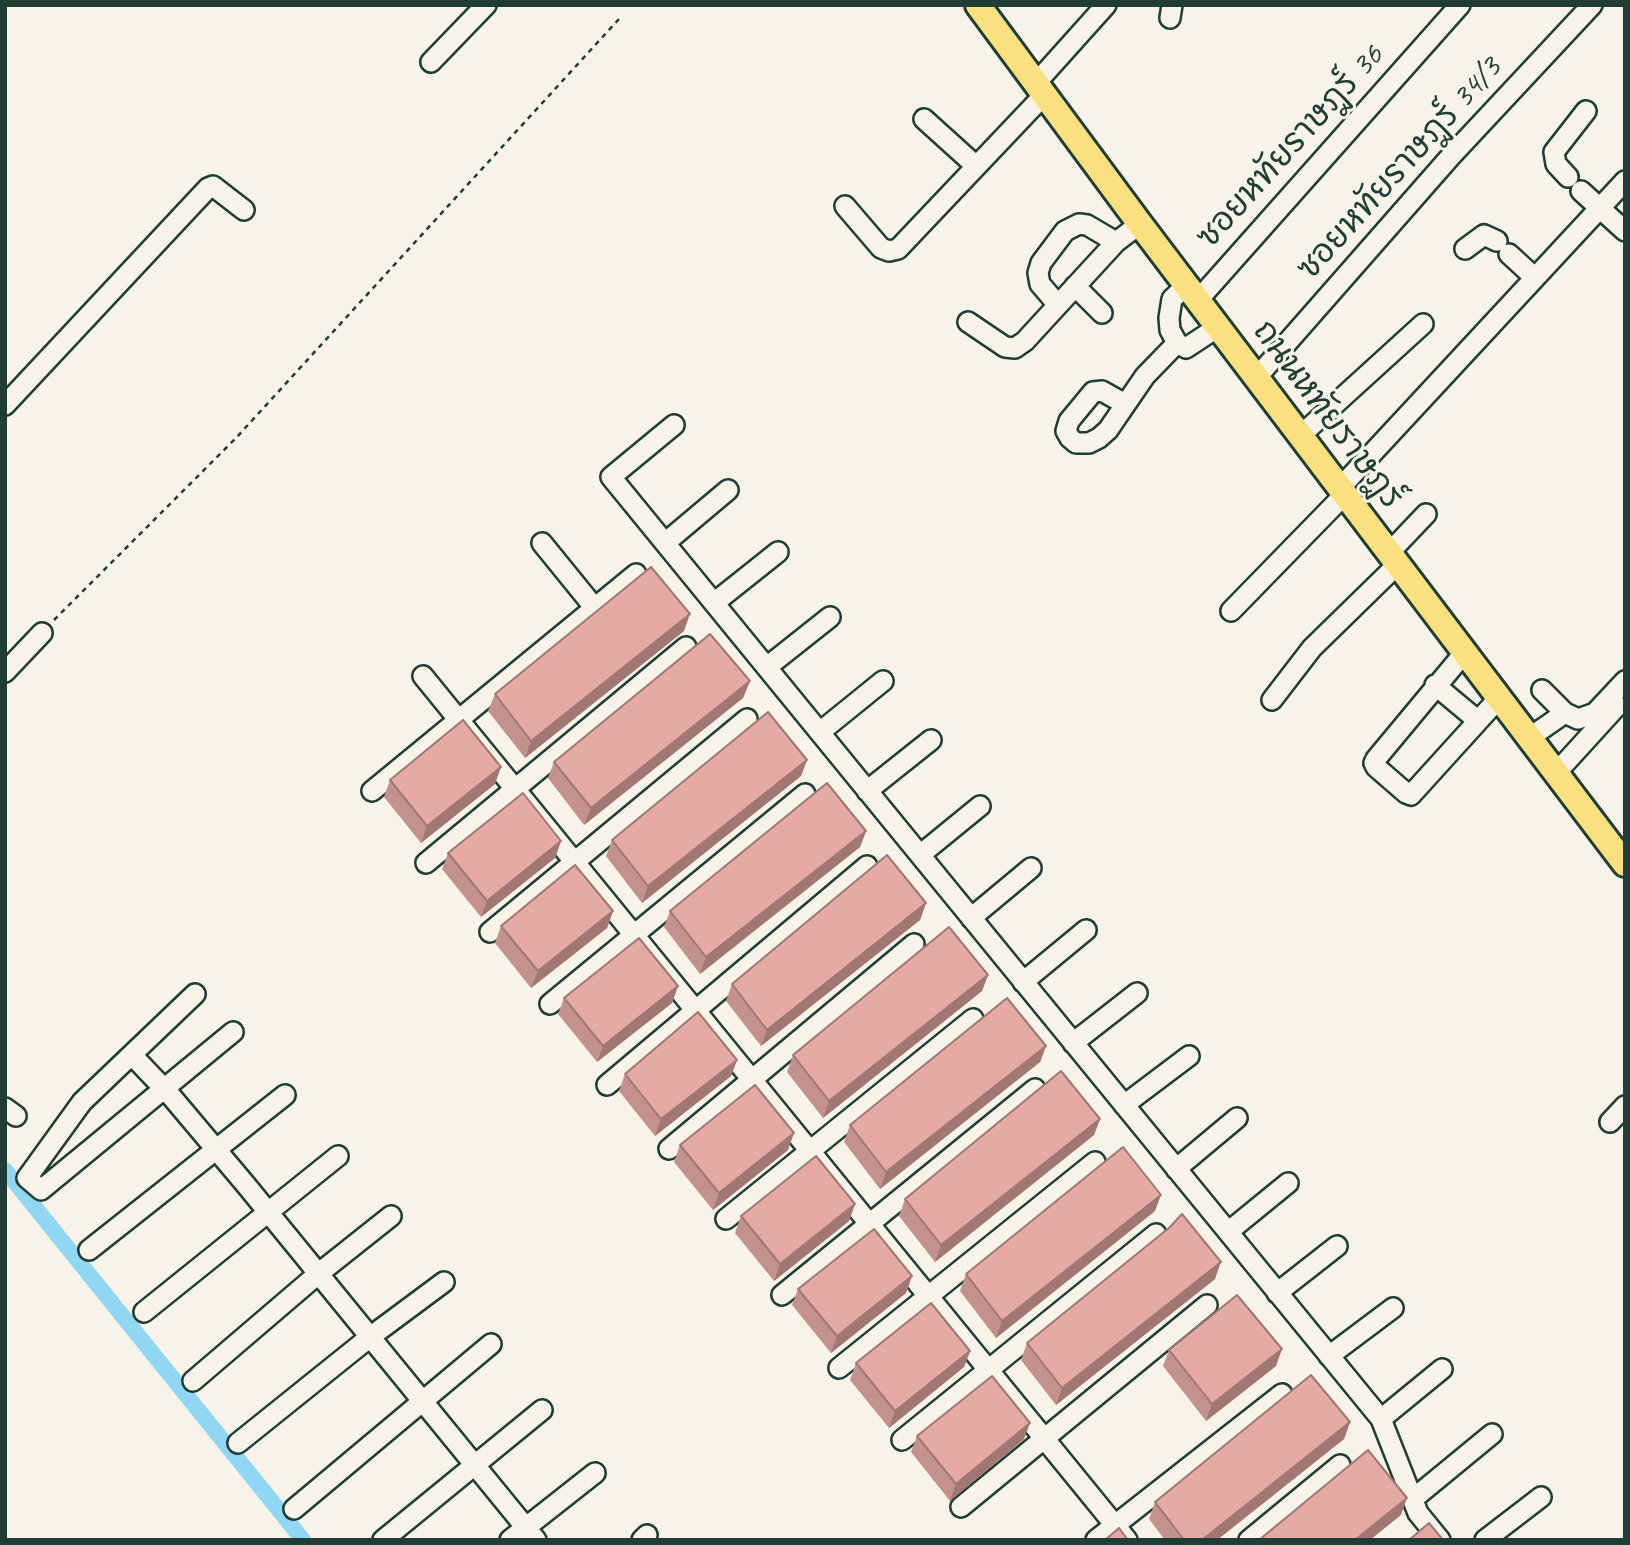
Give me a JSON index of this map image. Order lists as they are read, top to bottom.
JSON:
{
  "streets": {
    "main road": ["ถนนหทัยราษฎร์"],
    "street": ["ซอยหทัยราษฎร์ 36", "ซอยหทัยราษฎร์ 34/3"]
  },
  "crossings": [
    ["ซอยหทัยราษฎร์ 36", "ถนนหทัยราษฎร์"],
    ["ซอยหทัยราษฎร์ 34/3", "ถนนหทัยราษฎร์"]
  ]
}
